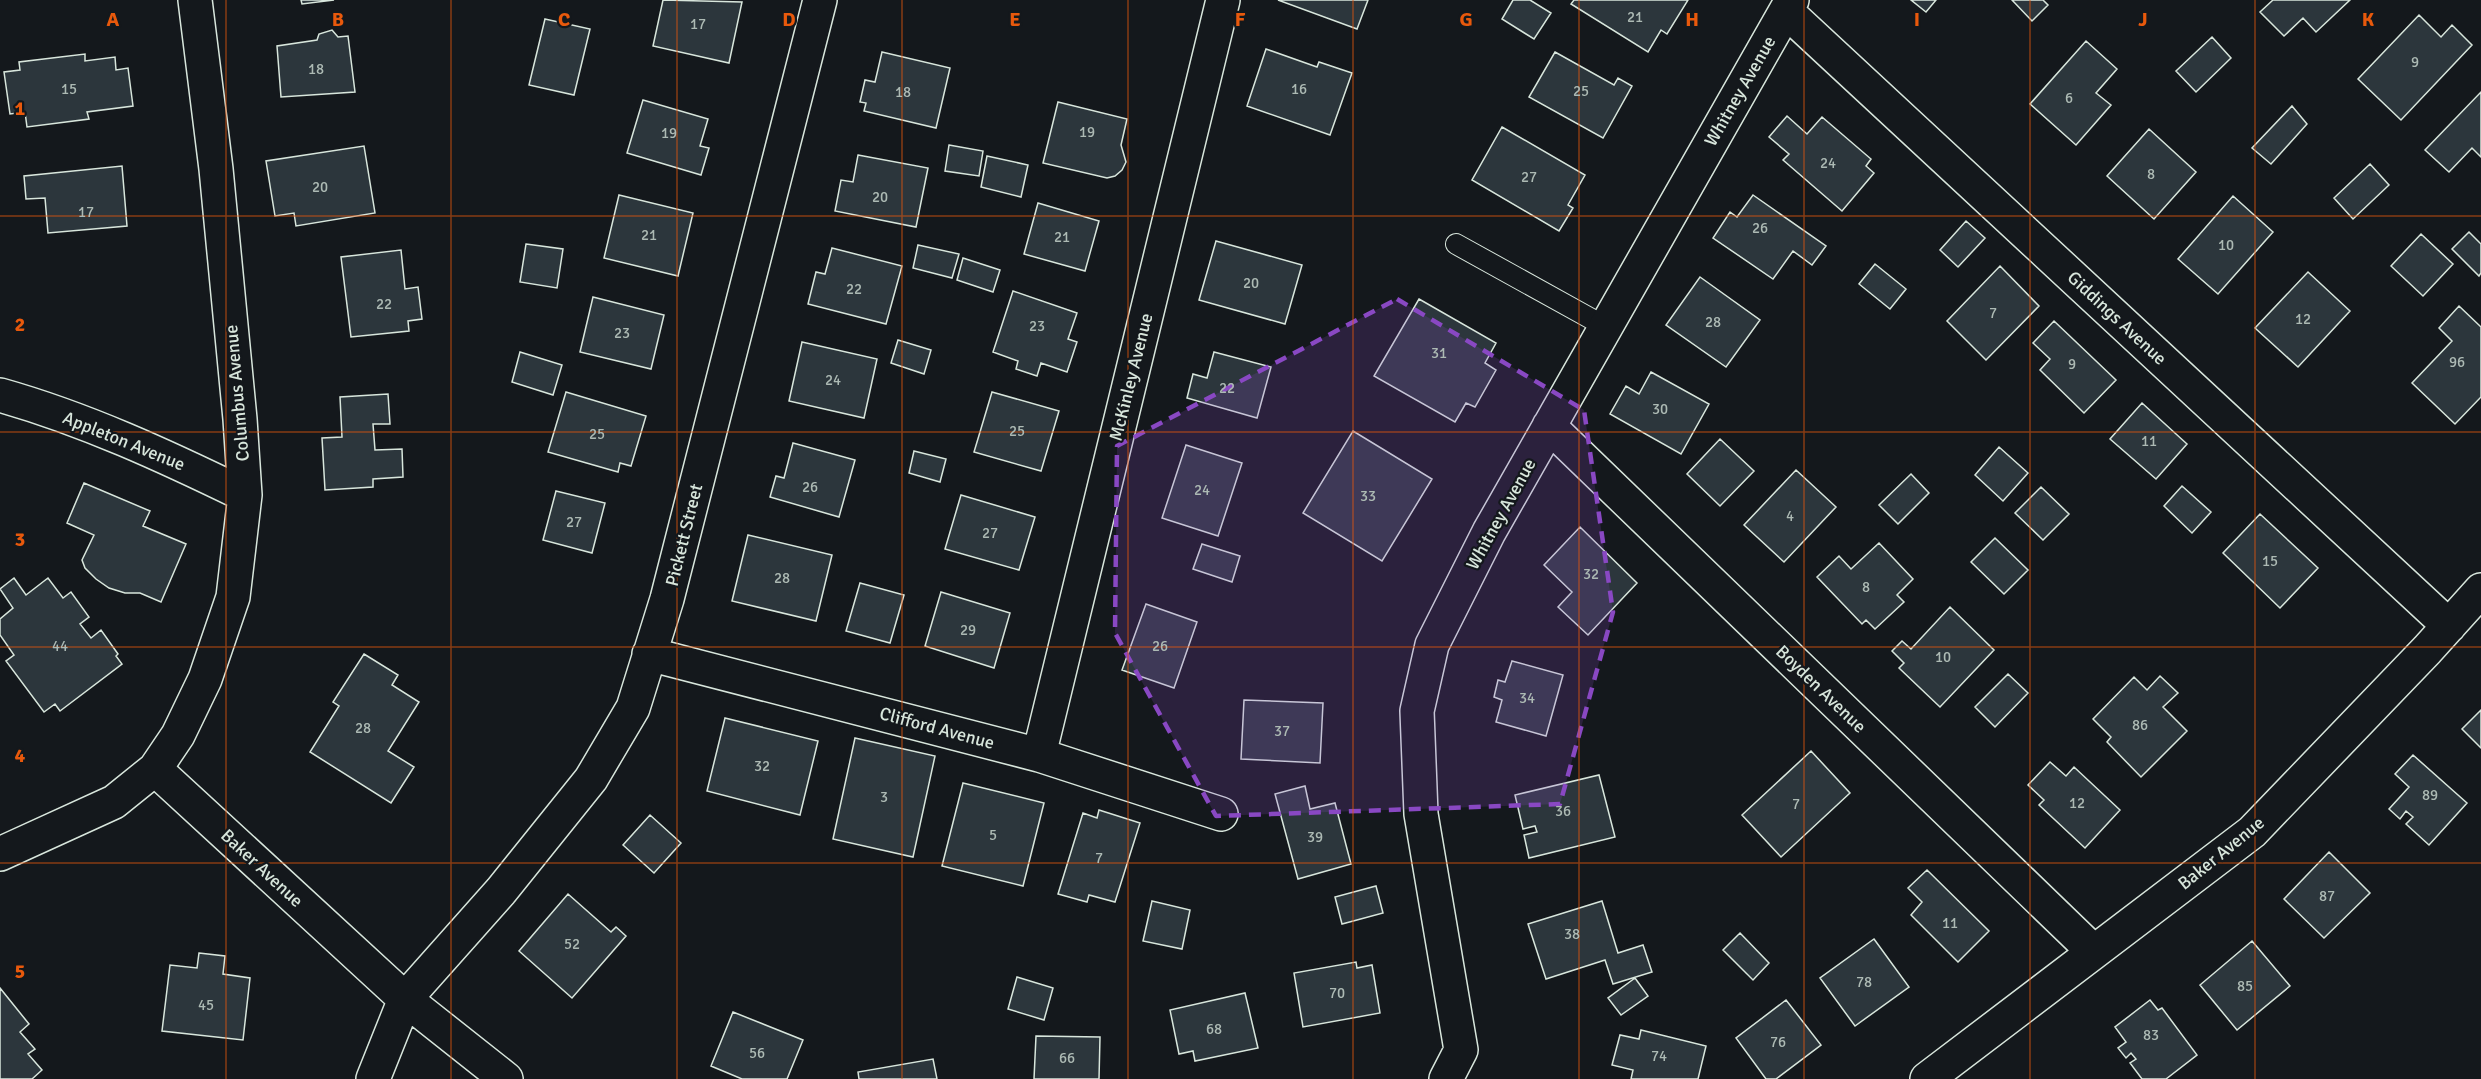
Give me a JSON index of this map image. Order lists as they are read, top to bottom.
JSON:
{
  "streets": {
    "street": [
      "Whitney Avenue",
      "Giddings Avenue",
      "McKinley Avenue",
      "Columbus Avenue",
      "Appleton Avenue",
      "Pickett Street",
      "Boyden Avenue",
      "Clifford Avenue",
      "Baker Avenue"
    ]
  },
  "crossings": [
    ["Whitney Avenue", "Giddings Avenue"],
    ["Whitney Avenue", "Boyden Avenue"],
    ["Giddings Avenue", "Baker Avenue"],
    ["McKinley Avenue", "Clifford Avenue"],
    ["Columbus Avenue", "Appleton Avenue"],
    ["Columbus Avenue", "Baker Avenue"],
    ["Pickett Street", "Clifford Avenue"],
    ["Pickett Street", "Baker Avenue"],
    ["Boyden Avenue", "Baker Avenue"]
  ],
  "house_numbers": [
    "21",
    "17",
    "9",
    "18",
    "15",
    "16",
    "25",
    "18",
    "6",
    "19",
    "19",
    "24",
    "8",
    "27",
    "20",
    "20",
    "17",
    "26",
    "21",
    "21",
    "10",
    "20",
    "22",
    "22",
    "7",
    "12",
    "28",
    "23",
    "23",
    "31",
    "96",
    "9",
    "24",
    "22",
    "30",
    "25",
    "25",
    "11",
    "26",
    "24",
    "33",
    "4",
    "27",
    "27",
    "15",
    "32",
    "28",
    "8",
    "29",
    "44",
    "26",
    "10",
    "34",
    "86",
    "28",
    "37",
    "32",
    "89",
    "3",
    "12",
    "7",
    "36",
    "5",
    "39",
    "7",
    "87",
    "11",
    "38",
    "52",
    "78",
    "85",
    "70",
    "45",
    "68",
    "83",
    "76",
    "56",
    "74",
    "66"
  ],
  "grid": {
    "columns": [
      "A",
      "B",
      "C",
      "D",
      "E",
      "F",
      "G",
      "H",
      "I",
      "J",
      "K"
    ],
    "rows": [
      "1",
      "2",
      "3",
      "4",
      "5"
    ]
  }
}
